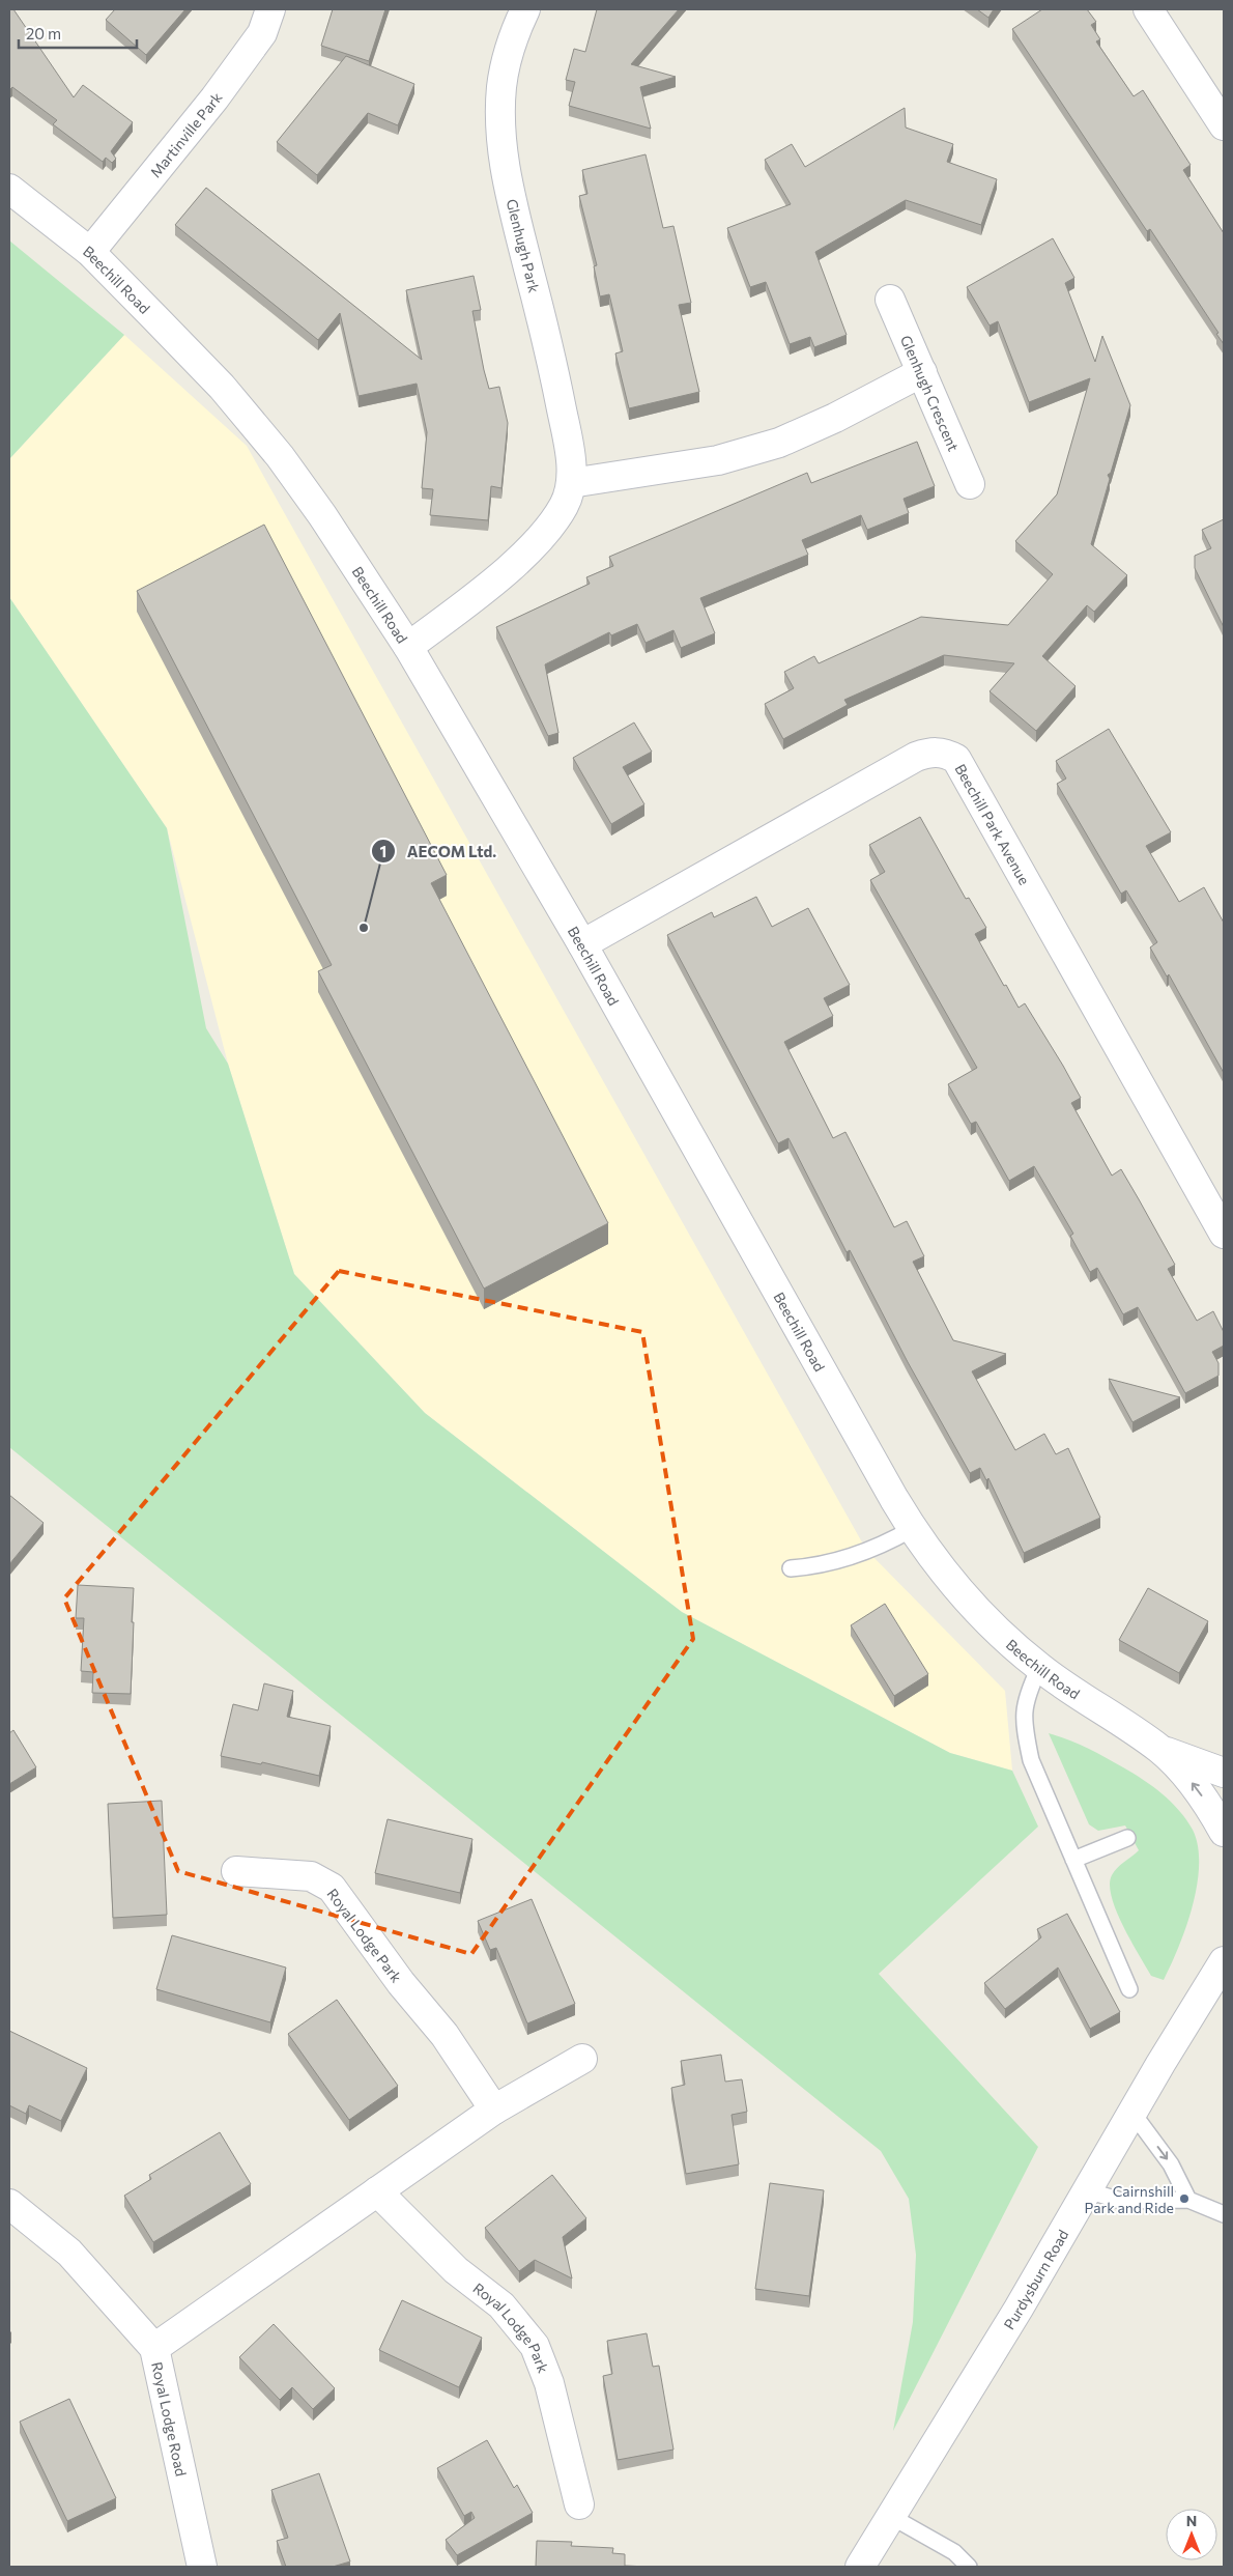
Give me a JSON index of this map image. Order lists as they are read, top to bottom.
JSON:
{
  "streets": {
    "street": [
      "Martinville Park",
      "Glenhugh Park",
      "Beechill Road",
      "Glenhugh Crescent",
      "Beechill Park Avenue",
      "Royal Lodge Park",
      "Purdysburn Road",
      "Royal Lodge Road"
    ]
  },
  "crossings": [
    ["Martinville Park", "Beechill Road"],
    ["Glenhugh Park", "Beechill Road"],
    ["Beechill Road", "Beechill Park Avenue"]
  ],
  "places": ["AECOM Ltd.", "Cairnshill Park and Ride"],
  "scale_bar": "20 m",
  "north": "top"
}
